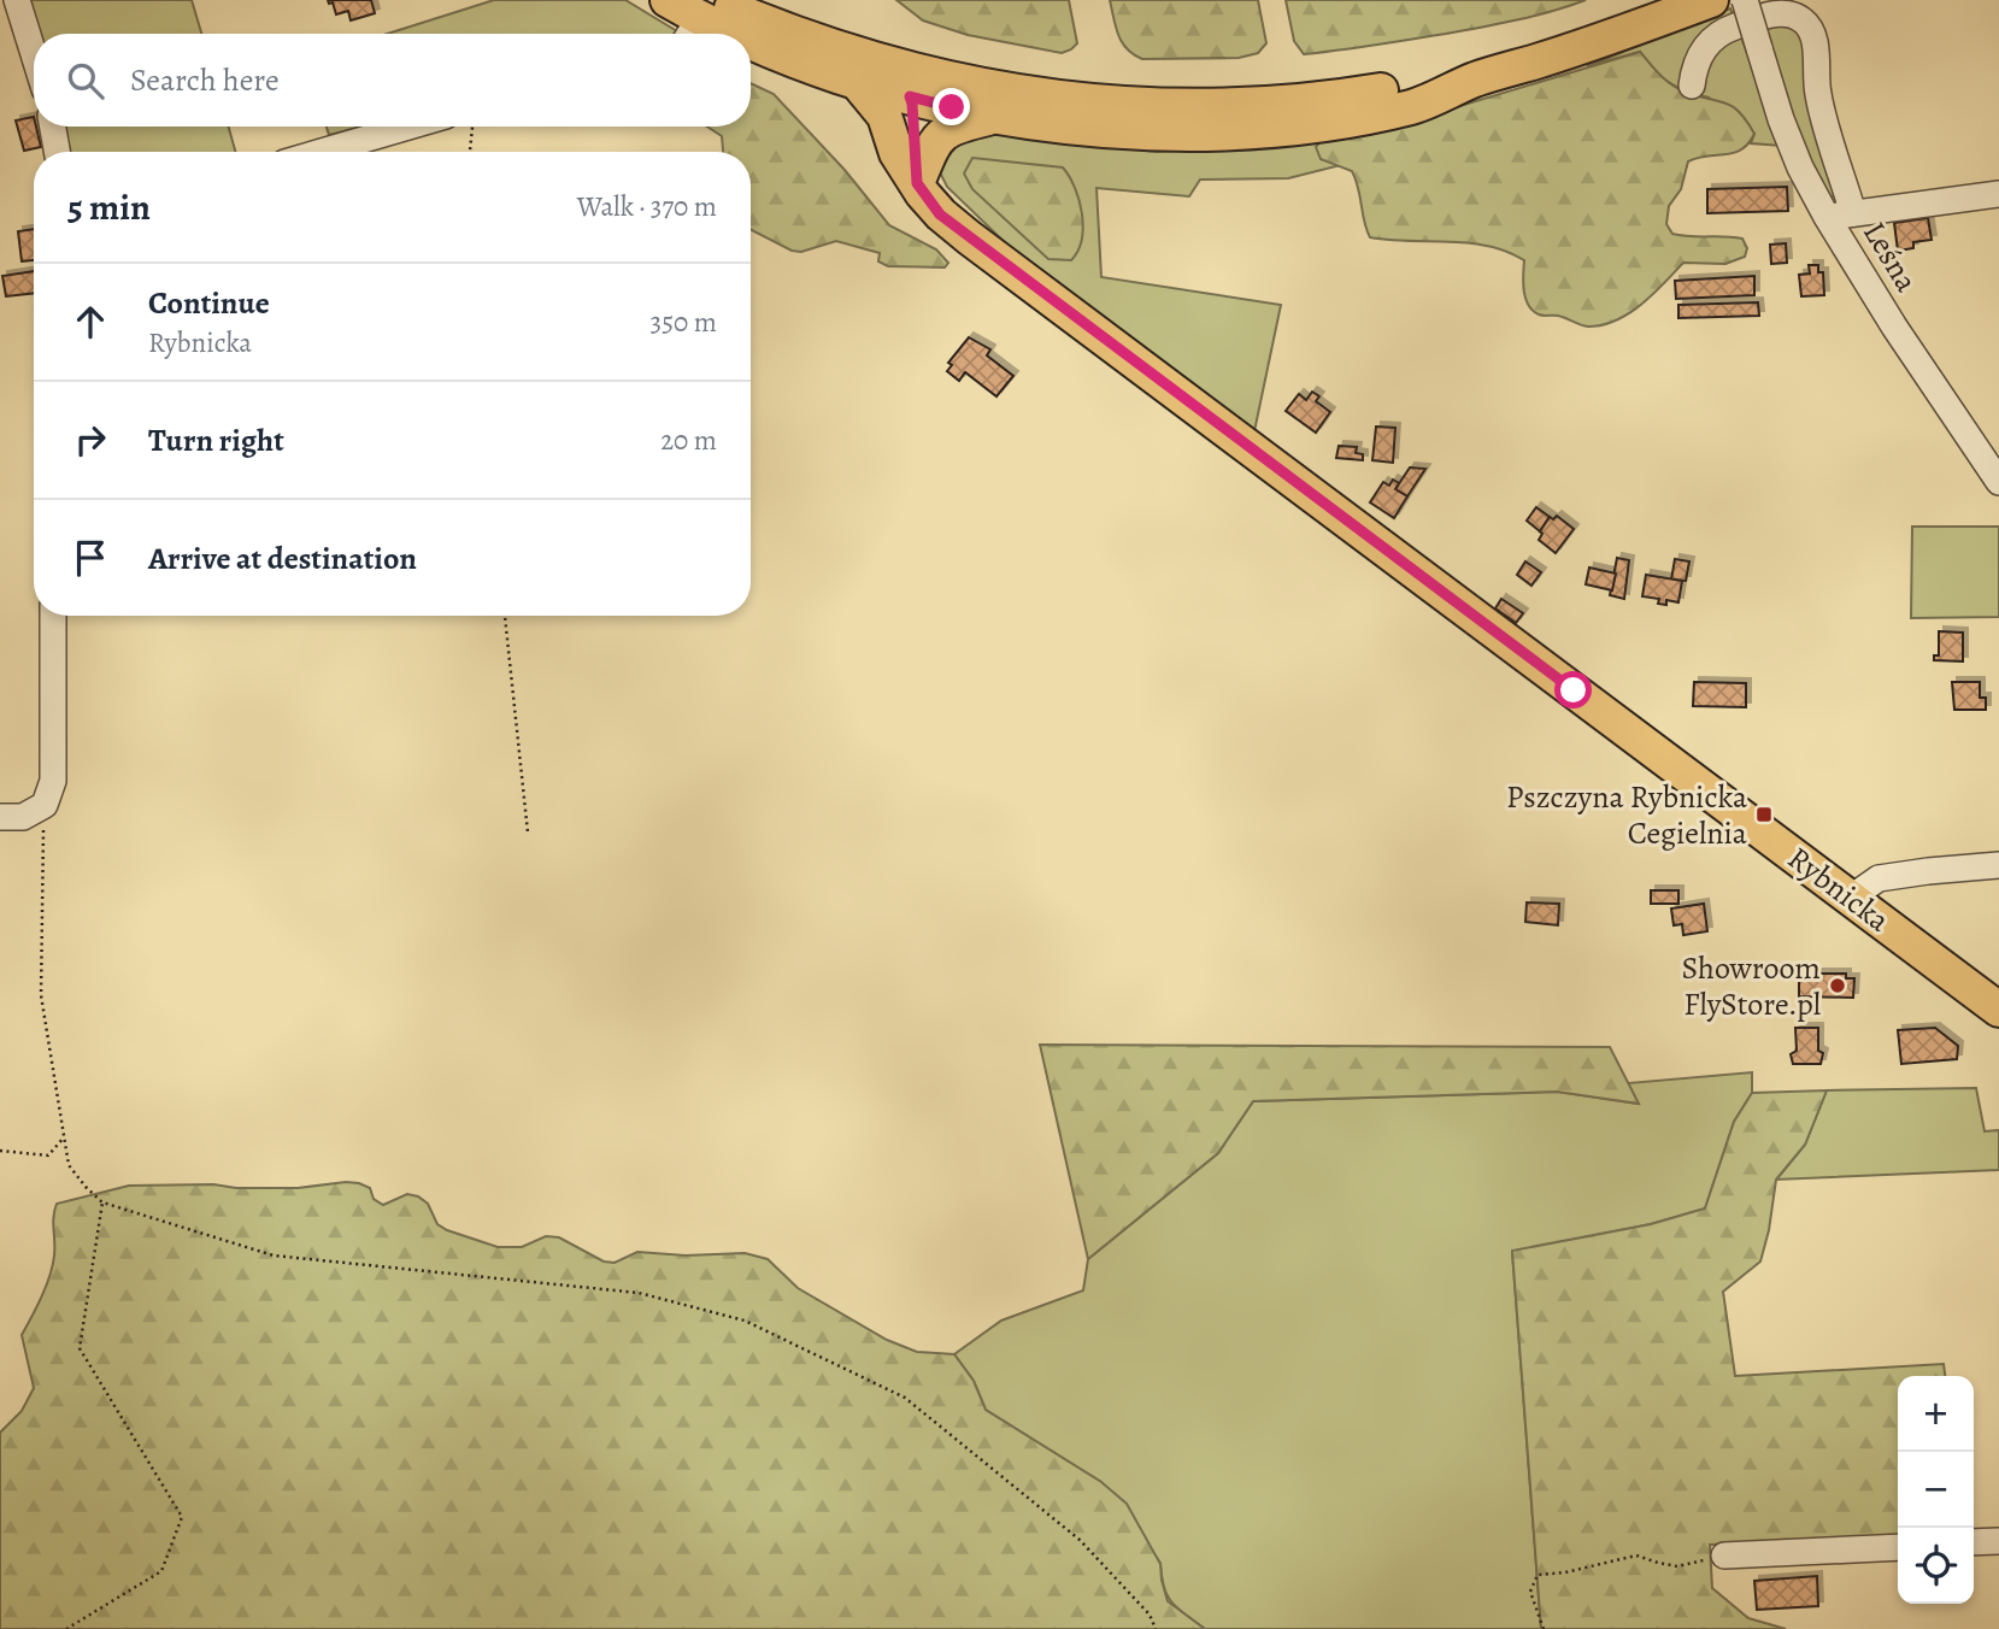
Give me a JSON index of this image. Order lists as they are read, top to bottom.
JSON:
{
  "streets": {
    "main road": ["Rybnicka"],
    "street": ["Leśna"]
  },
  "places": {
    "transit": ["Pszczyna Rybnicka Cegielnia"],
    "other": ["Showroom FlyStore.pl"]
  },
  "page": {
    "search": "Search here",
    "heading": ["5 min", "Walk · 370 m"],
    "list": [
      ["Continue", "Rybnicka", "350 m"],
      ["Turn right", "20 m"],
      "Arrive at destination"
    ],
    "map_buttons": ["+", "−"]
  }
}
